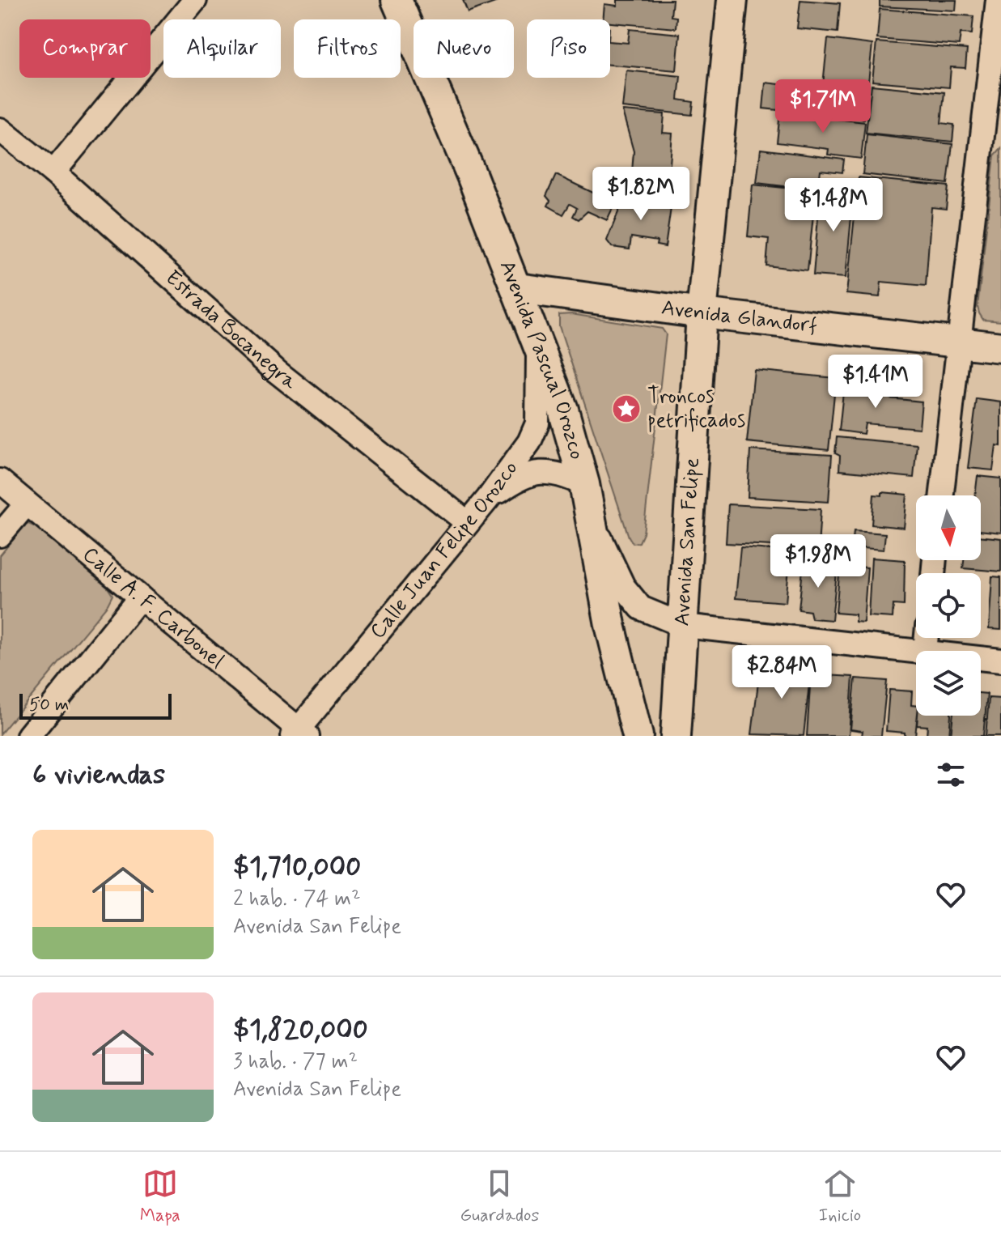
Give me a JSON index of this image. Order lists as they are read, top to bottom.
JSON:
{
  "streets": {
    "main road": ["Avenida Glandorf", "Avenida Pascual Orozco", "Avenida San Felipe"],
    "street": ["Estrada Bocanegra", "Calle Juan Felipe Orozco", "Calle A. F. Carbonel"]
  },
  "crossings": [
    ["Avenida Glandorf", "Avenida Pascual Orozco"],
    ["Avenida Glandorf", "Avenida San Felipe"],
    ["Estrada Bocanegra", "Calle Juan Felipe Orozco"],
    ["Avenida Pascual Orozco", "Calle Juan Felipe Orozco"],
    ["Calle Juan Felipe Orozco", "Calle A. F. Carbonel"]
  ],
  "places": {
    "place": ["Troncos petrificados"]
  },
  "scale_bar": "50 m",
  "north": "bottom",
  "page": {
    "chip": [
      "Comprar",
      "Alquilar",
      "Filtros",
      "Nuevo",
      "Piso"
    ],
    "price": [
      "$1.71M",
      "$1.82M",
      "$1.48M",
      "$1.41M",
      "$1.98M",
      "$2.84M"
    ],
    "scale": "50 m",
    "heading": "6 viviendas",
    "list": [
      {
        "name": "$1,710,000",
        "note": "2 hab. · 74 m² · Avenida San Felipe"
      },
      {
        "name": "$1,820,000",
        "note": "3 hab. · 77 m² · Avenida San Felipe"
      }
    ],
    "tabs": ["Mapa", "Guardados", "Inicio"]
  }
}
